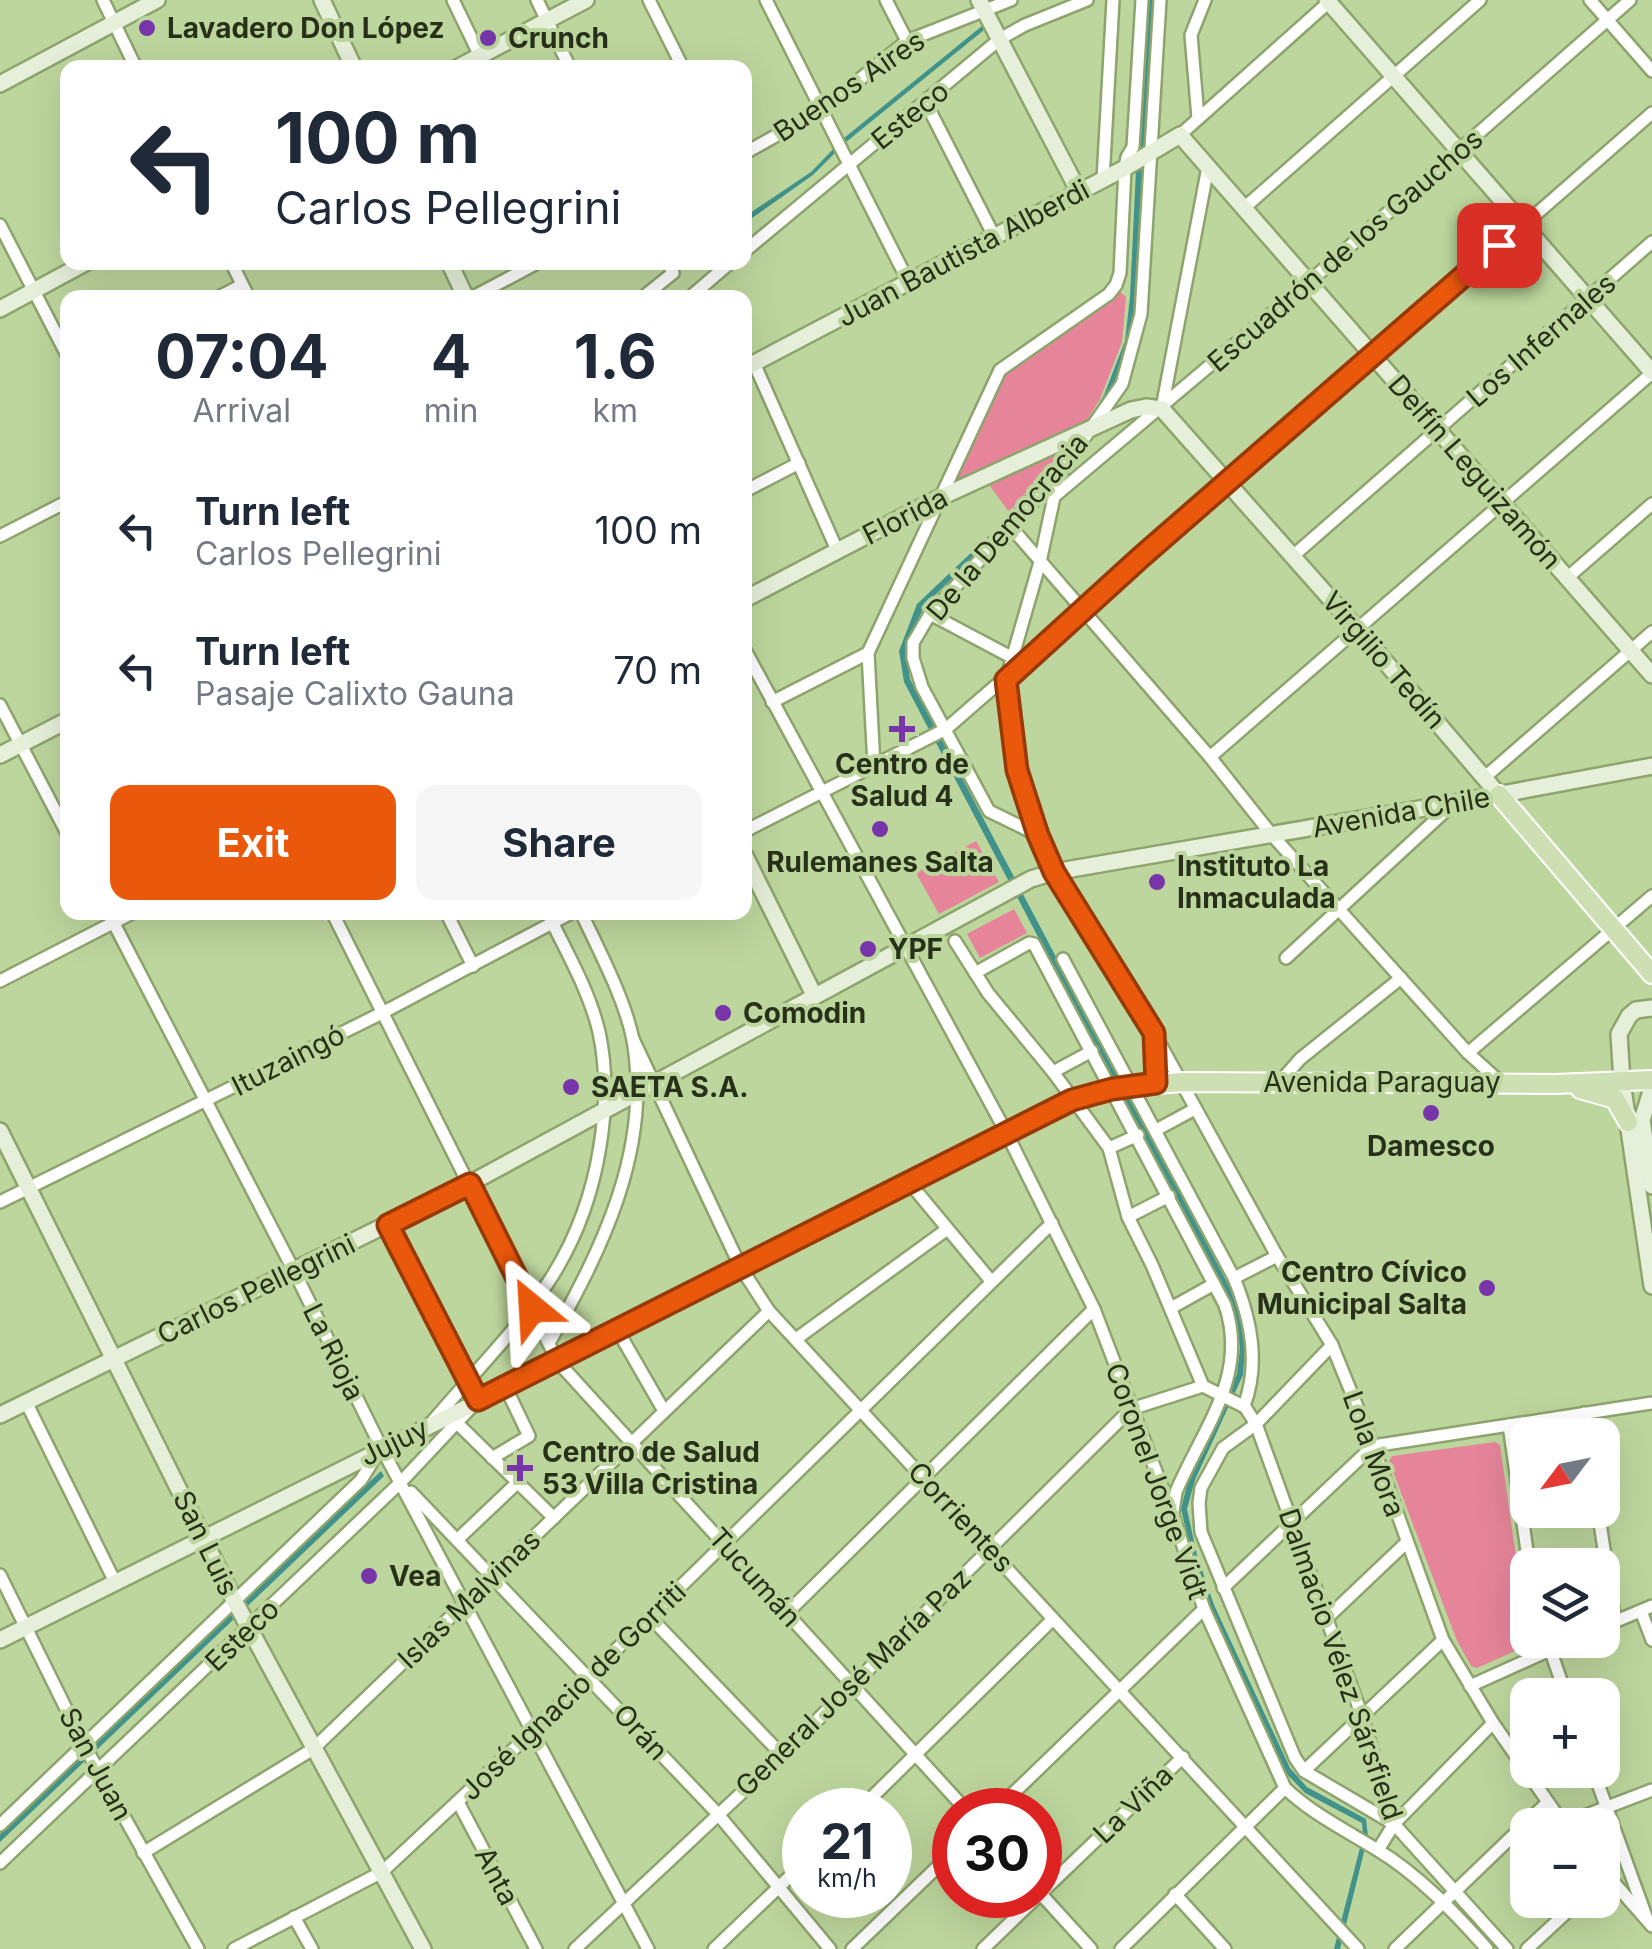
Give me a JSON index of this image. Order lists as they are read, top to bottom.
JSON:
{
  "streets": {
    "main road": [
      "Juan Bautista Alberdi",
      "Delfín Leguizamón",
      "Florida",
      "Virgilio Tedín",
      "Avenida Chile",
      "Avenida Paraguay",
      "Carlos Pellegrini",
      "Jujuy",
      "San Luis"
    ],
    "street": [
      "Buenos Aires",
      "Esteco",
      "Escuadrón de los Gauchos",
      "Los Infernales",
      "De la Democracia",
      "Ituzaingó",
      "La Rioja",
      "Lola Mora",
      "Coronel Jorge Vidt",
      "Corrientes",
      "Tucumán",
      "Islas Malvinas",
      "Dalmacio Vélez Sársfield",
      "General José María Paz",
      "José Ignacio de Gorriti",
      "Orán",
      "San Juan",
      "La Viña",
      "Anta"
    ]
  },
  "crossings": [
    ["Esteco", "La Rioja"],
    ["Esteco", "Jujuy"],
    ["Esteco", "San Luis"],
    ["Esteco", "Orán"],
    ["Esteco", "San Juan"],
    ["Escuadrón de los Gauchos", "Delfín Leguizamón"],
    ["Escuadrón de los Gauchos", "Virgilio Tedín"],
    ["Juan Bautista Alberdi", "Delfín Leguizamón"],
    ["Juan Bautista Alberdi", "De la Democracia"],
    ["Los Infernales", "Delfín Leguizamón"],
    ["Los Infernales", "Virgilio Tedín"],
    ["Florida", "De la Democracia"],
    ["De la Democracia", "Lola Mora"],
    ["Virgilio Tedín", "Avenida Chile"],
    ["Avenida Chile", "Carlos Pellegrini"],
    ["Avenida Chile", "Lola Mora"],
    ["Ituzaingó", "La Rioja"],
    ["Ituzaingó", "San Luis"],
    ["Ituzaingó", "Tucumán"],
    ["Avenida Paraguay", "Jujuy"],
    ["Avenida Paraguay", "Lola Mora"],
    ["Carlos Pellegrini", "La Rioja"],
    ["Carlos Pellegrini", "Coronel Jorge Vidt"],
    ["Carlos Pellegrini", "Corrientes"],
    ["Carlos Pellegrini", "San Luis"],
    ["Carlos Pellegrini", "Tucumán"],
    ["La Rioja", "Jujuy"],
    ["La Rioja", "Islas Malvinas"],
    ["La Rioja", "General José María Paz"],
    ["La Rioja", "José Ignacio de Gorriti"],
    ["La Rioja", "Orán"],
    ["Jujuy", "Coronel Jorge Vidt"],
    ["Jujuy", "Corrientes"],
    ["Jujuy", "San Luis"],
    ["Jujuy", "Tucumán"],
    ["Jujuy", "San Juan"],
    ["Coronel Jorge Vidt", "General José María Paz"],
    ["Coronel Jorge Vidt", "José Ignacio de Gorriti"],
    ["Corrientes", "Islas Malvinas"],
    ["Corrientes", "General José María Paz"],
    ["Corrientes", "José Ignacio de Gorriti"],
    ["Corrientes", "La Viña"],
    ["San Luis", "Islas Malvinas"],
    ["San Luis", "José Ignacio de Gorriti"],
    ["Tucumán", "Islas Malvinas"],
    ["Tucumán", "General José María Paz"],
    ["Tucumán", "José Ignacio de Gorriti"],
    ["Islas Malvinas", "Orán"],
    ["Islas Malvinas", "San Juan"],
    ["General José María Paz", "Orán"],
    ["José Ignacio de Gorriti", "Orán"],
    ["José Ignacio de Gorriti", "Anta"]
  ],
  "places": {
    "other": [
      "Lavadero Don López",
      "Crunch",
      "Rulemanes Salta",
      "Instituto La Inmaculada",
      "YPF",
      "Comodin",
      "SAETA S.A.",
      "Damesco",
      "Centro Cívico Municipal Salta",
      "Vea"
    ],
    "health": ["Centro de Salud 4", "Centro de Salud 53 Villa Cristina"]
  },
  "north": "bottom left",
  "page": {
    "turn": ["100 m", "Carlos Pellegrini"],
    "eta": [
      "07:04",
      "Arrival",
      "4",
      "min",
      "1.6",
      "km"
    ],
    "list": [
      {
        "name": "Turn left",
        "note": "Carlos Pellegrini",
        "value": "100 m"
      },
      {
        "name": "Turn left",
        "note": "Pasaje Calixto Gauna",
        "value": "70 m"
      }
    ],
    "buttons": ["Exit", "Share"],
    "map_buttons": ["+", "−"],
    "speed": "21 km/h",
    "limit": "30"
  }
}
